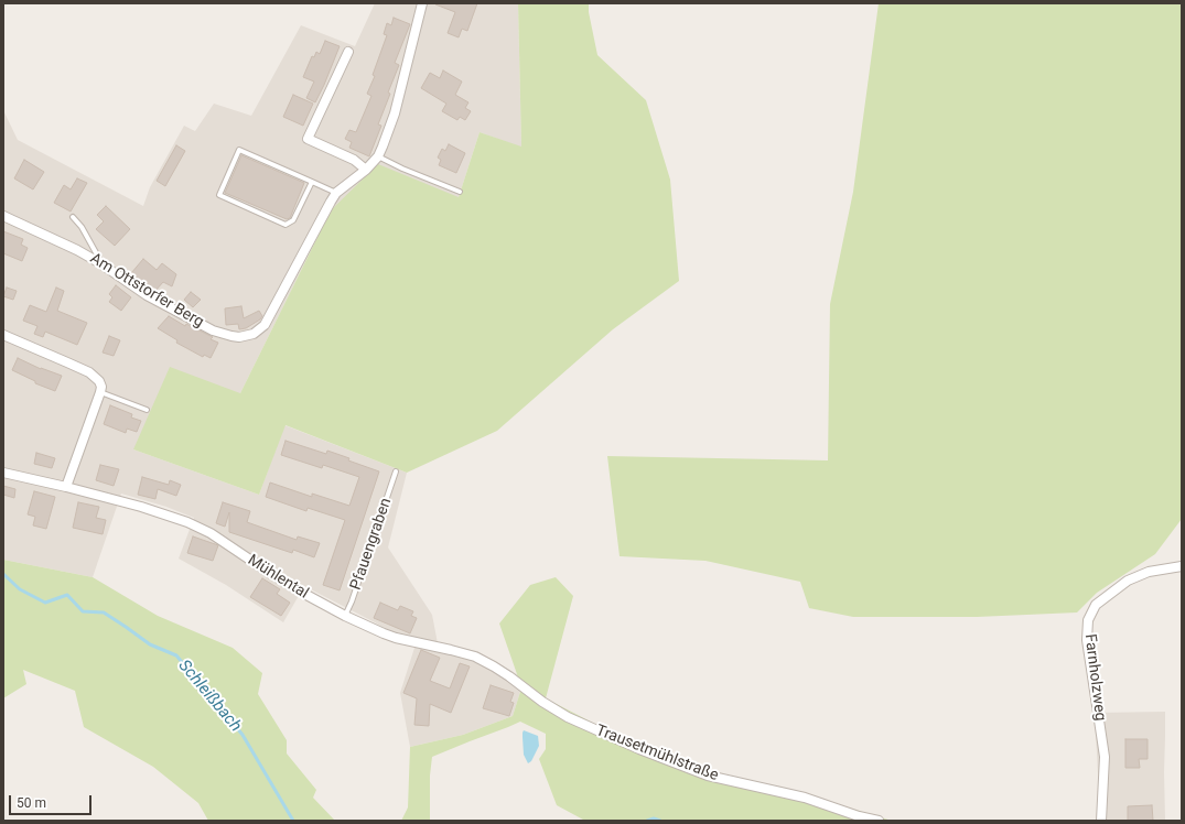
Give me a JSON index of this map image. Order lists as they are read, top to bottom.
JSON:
{
  "streets": {
    "street": [
      "Am Ottstorfer Berg",
      "Mühlental",
      "Farnholzweg",
      "Trausetmühlstraße"
    ],
    "lane": ["Pfauengraben"]
  },
  "crossings": [
    ["Pfauengraben", "Mühlental"],
    ["Mühlental", "Trausetmühlstraße"]
  ],
  "water": ["Schleißbach"],
  "scale_bar": "50 m"
}
